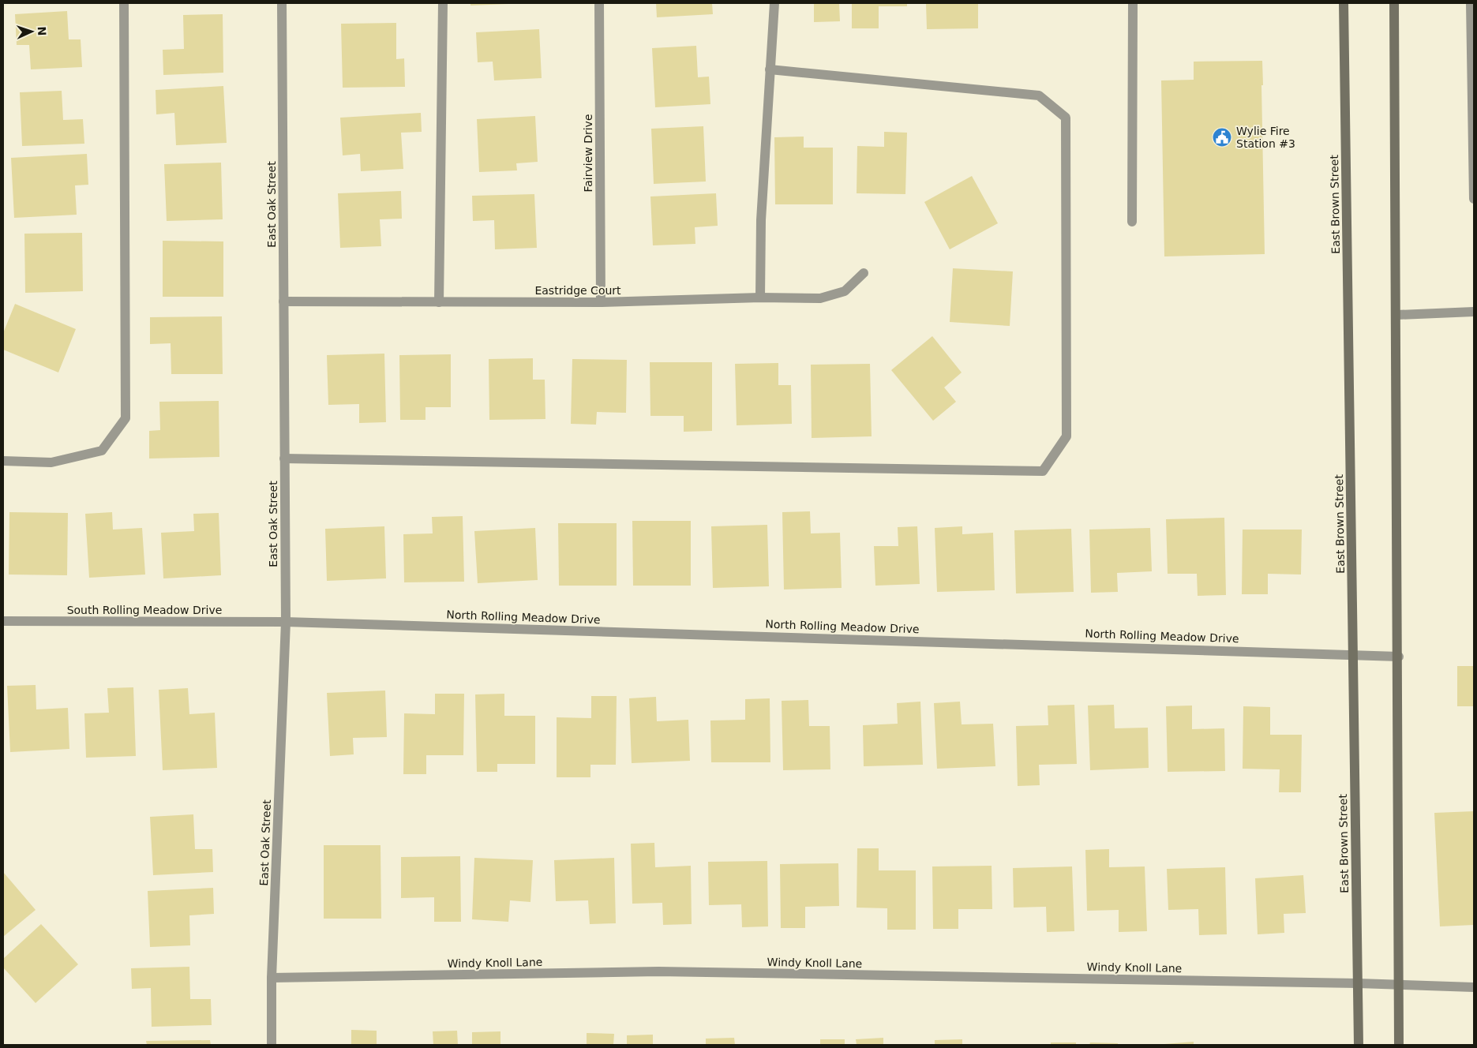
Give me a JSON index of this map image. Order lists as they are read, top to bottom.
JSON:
{
  "streets": {
    "main road": ["East Brown Street"],
    "street": [
      "Fairview Drive",
      "East Oak Street",
      "Eastridge Court",
      "South Rolling Meadow Drive",
      "North Rolling Meadow Drive",
      "Windy Knoll Lane"
    ]
  },
  "crossings": [
    ["Fairview Drive", "Eastridge Court"],
    ["East Oak Street", "Eastridge Court"],
    ["East Oak Street", "South Rolling Meadow Drive"],
    ["East Oak Street", "North Rolling Meadow Drive"],
    ["East Oak Street", "Windy Knoll Lane"],
    ["East Brown Street", "North Rolling Meadow Drive"],
    ["East Brown Street", "Windy Knoll Lane"],
    ["South Rolling Meadow Drive", "North Rolling Meadow Drive"]
  ],
  "places": {
    "public building": ["Wylie Fire Station #3"]
  },
  "north": "right"
}
